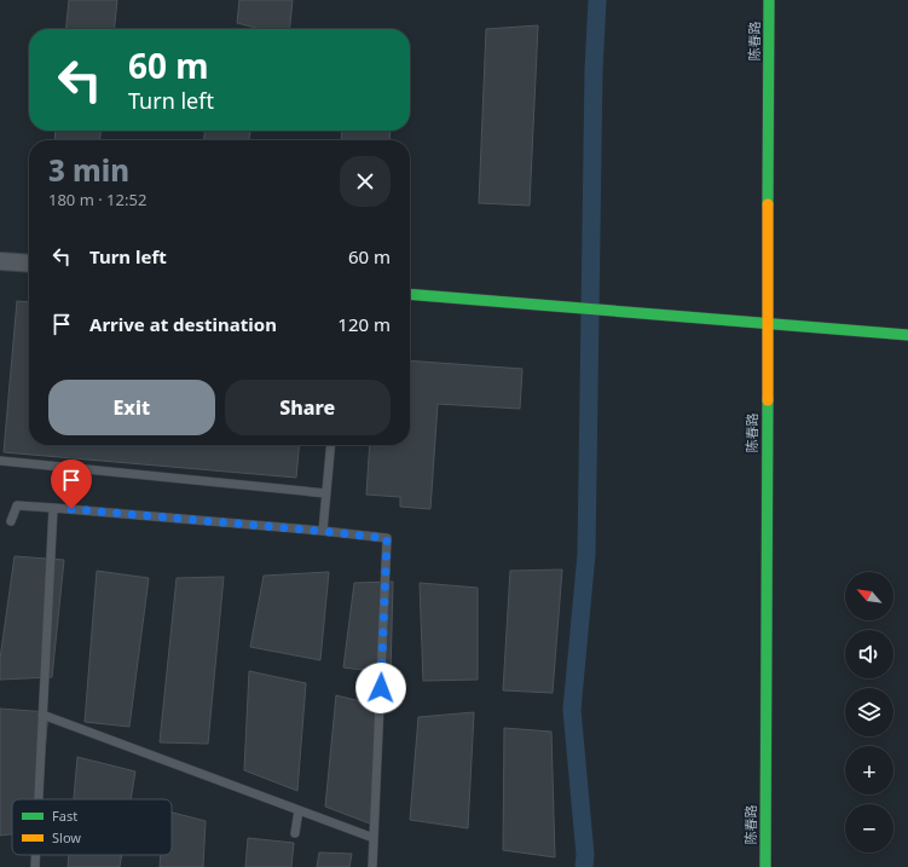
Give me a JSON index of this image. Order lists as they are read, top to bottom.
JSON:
{
  "streets": {
    "street": ["陈春路"]
  },
  "legend": ["Fast", "Slow"],
  "north": "top left",
  "page": {
    "turn": ["60 m", "Turn left"],
    "heading": ["3 min", "180 m · 12:52"],
    "list": [
      {
        "name": "Turn left",
        "value": "60 m"
      },
      {
        "name": "Arrive at destination",
        "value": "120 m"
      }
    ],
    "buttons": ["Exit", "Share"],
    "map_buttons": ["+", "−"]
  }
}
